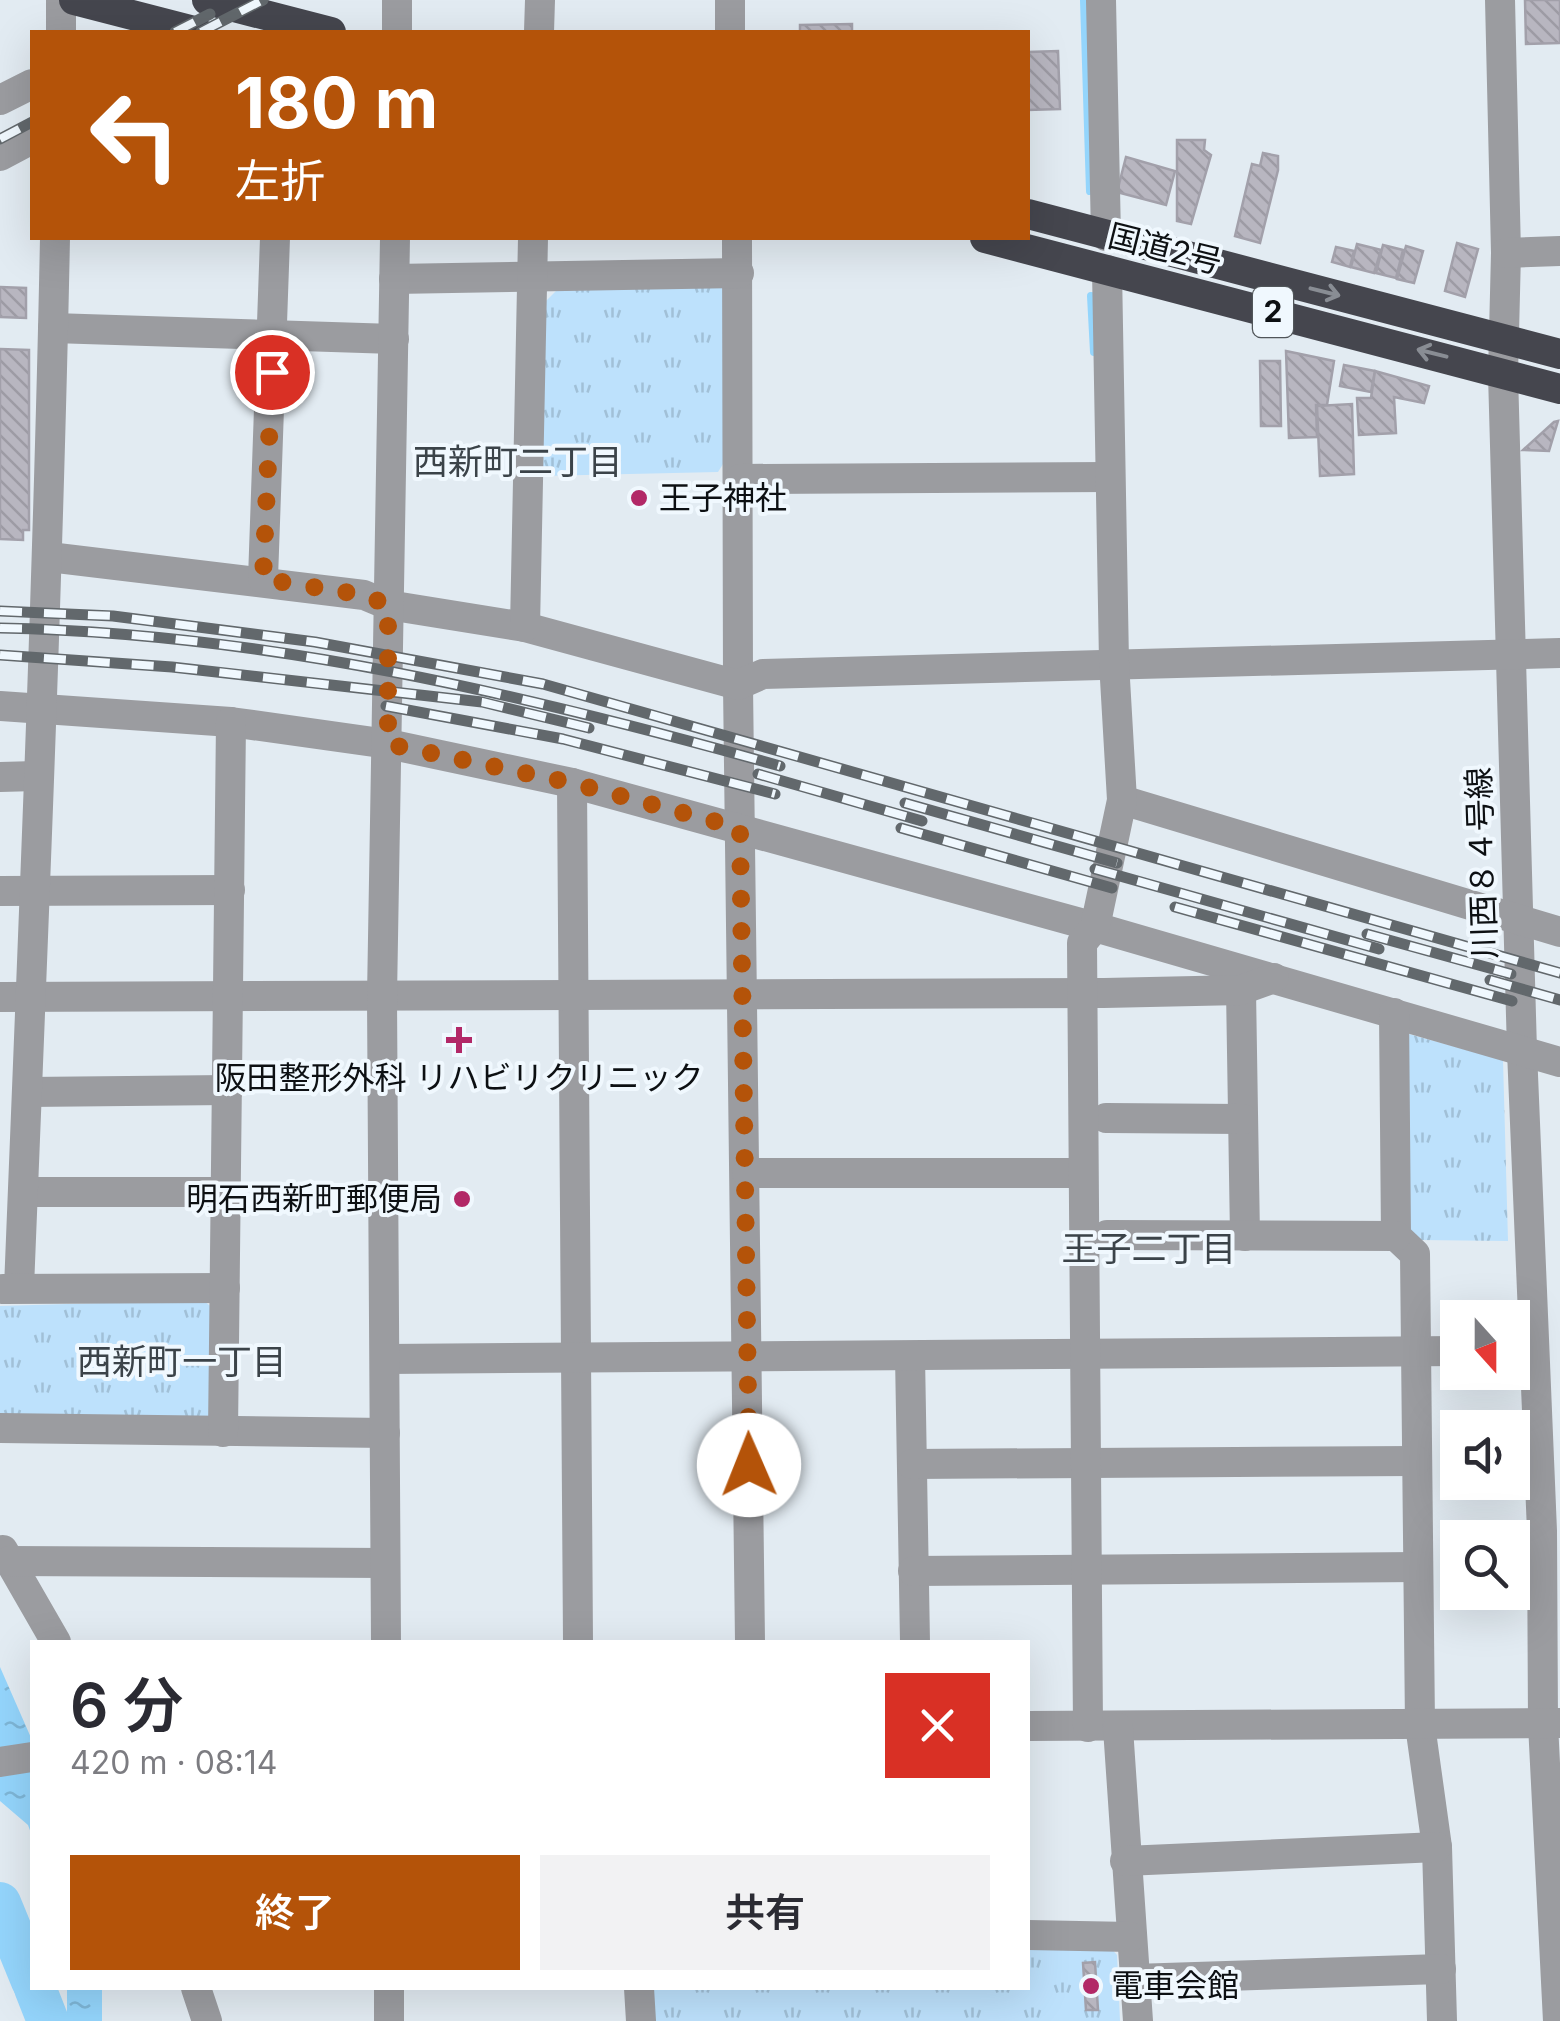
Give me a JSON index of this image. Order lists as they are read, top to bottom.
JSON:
{
  "streets": {
    "highway": ["国道2号", "2"],
    "street": ["川西８４号線"]
  },
  "crossings": [
    ["国道2号", "川西８４号線"]
  ],
  "districts": ["西新町二丁目", "王子二丁目", "西新町一丁目"],
  "places": {
    "other": ["王子神社", "明石西新町郵便局", "電車会館"],
    "health": ["阪田整形外科 リハビリクリニック"]
  },
  "north": "bottom",
  "page": {
    "turn": ["180 m", "左折"],
    "heading": ["6 分", "420 m · 08:14"],
    "buttons": ["終了", "共有"]
  }
}
